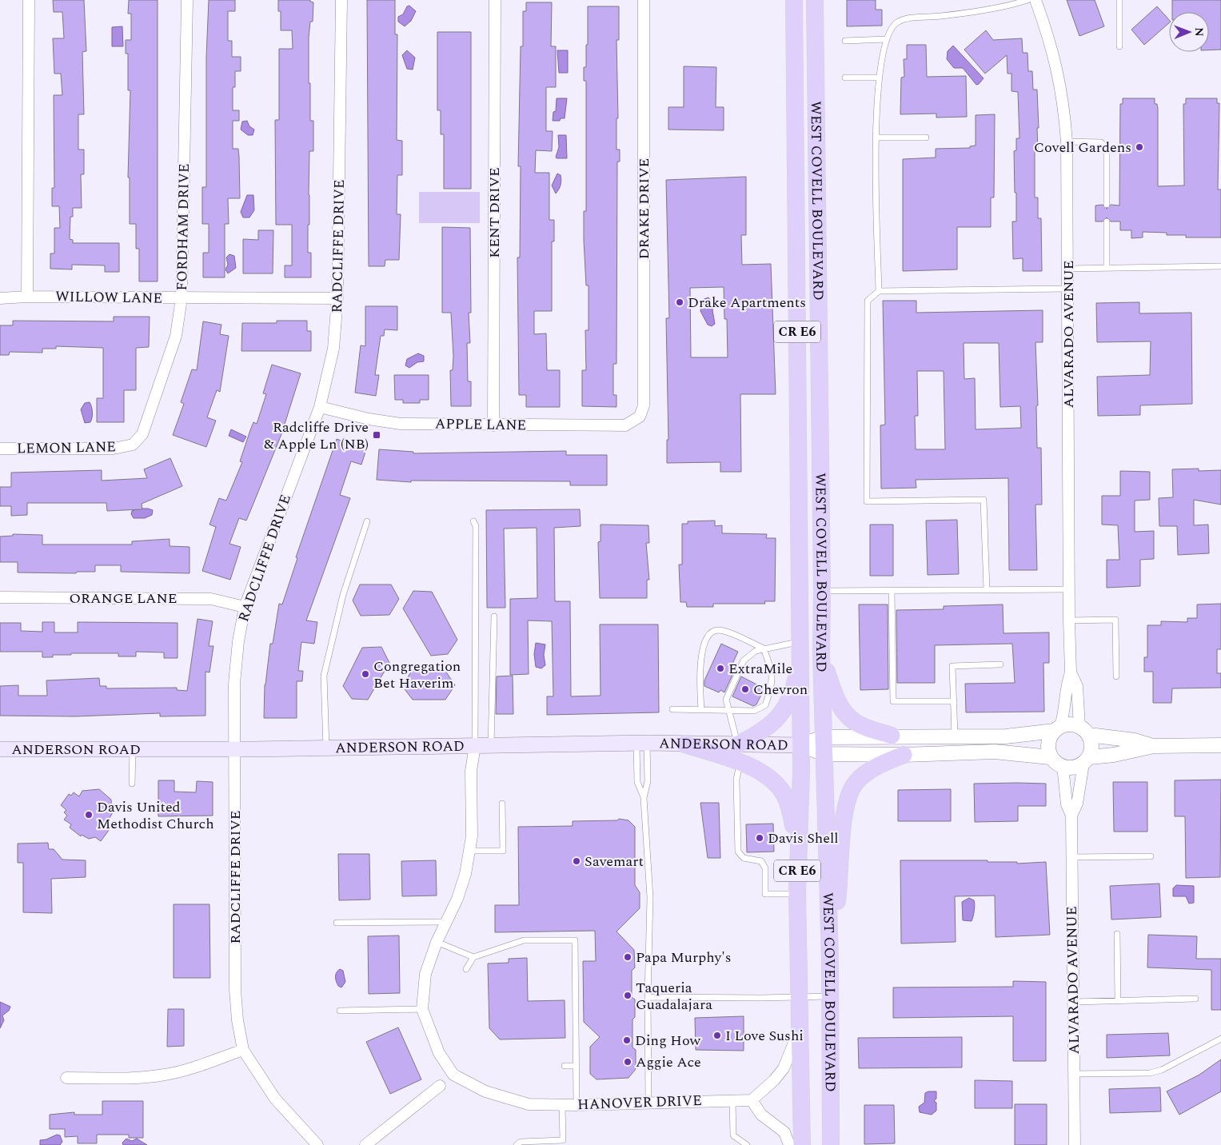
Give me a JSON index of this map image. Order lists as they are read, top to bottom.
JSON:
{
  "streets": {
    "main road": ["WEST COVELL BOULEVARD", "CR E6", "ANDERSON ROAD"],
    "street": [
      "DRAKE DRIVE",
      "KENT DRIVE",
      "FORDHAM DRIVE",
      "RADCLIFFE DRIVE",
      "WILLOW LANE",
      "ALVARADO AVENUE",
      "APPLE LANE",
      "LEMON LANE",
      "ORANGE LANE",
      "HANOVER DRIVE"
    ]
  },
  "crossings": [
    ["WEST COVELL BOULEVARD", "ANDERSON ROAD"],
    ["DRAKE DRIVE", "APPLE LANE"],
    ["KENT DRIVE", "APPLE LANE"],
    ["FORDHAM DRIVE", "WILLOW LANE"],
    ["FORDHAM DRIVE", "LEMON LANE"],
    ["RADCLIFFE DRIVE", "WILLOW LANE"],
    ["RADCLIFFE DRIVE", "APPLE LANE"],
    ["RADCLIFFE DRIVE", "ORANGE LANE"],
    ["RADCLIFFE DRIVE", "ANDERSON ROAD"],
    ["ALVARADO AVENUE", "ANDERSON ROAD"]
  ],
  "places": {
    "other": [
      "Covell Gardens",
      "Drake Apartments",
      "ExtraMile",
      "Congregation Bet Haverim",
      "Chevron",
      "Davis United Methodist Church",
      "Davis Shell",
      "Savemart",
      "Papa Murphy's",
      "Taqueria Guadalajara",
      "I Love Sushi",
      "Ding How",
      "Aggie Ace"
    ],
    "transit": ["Radcliffe Drive & Apple Ln (NB)"]
  },
  "north": "right"
}
